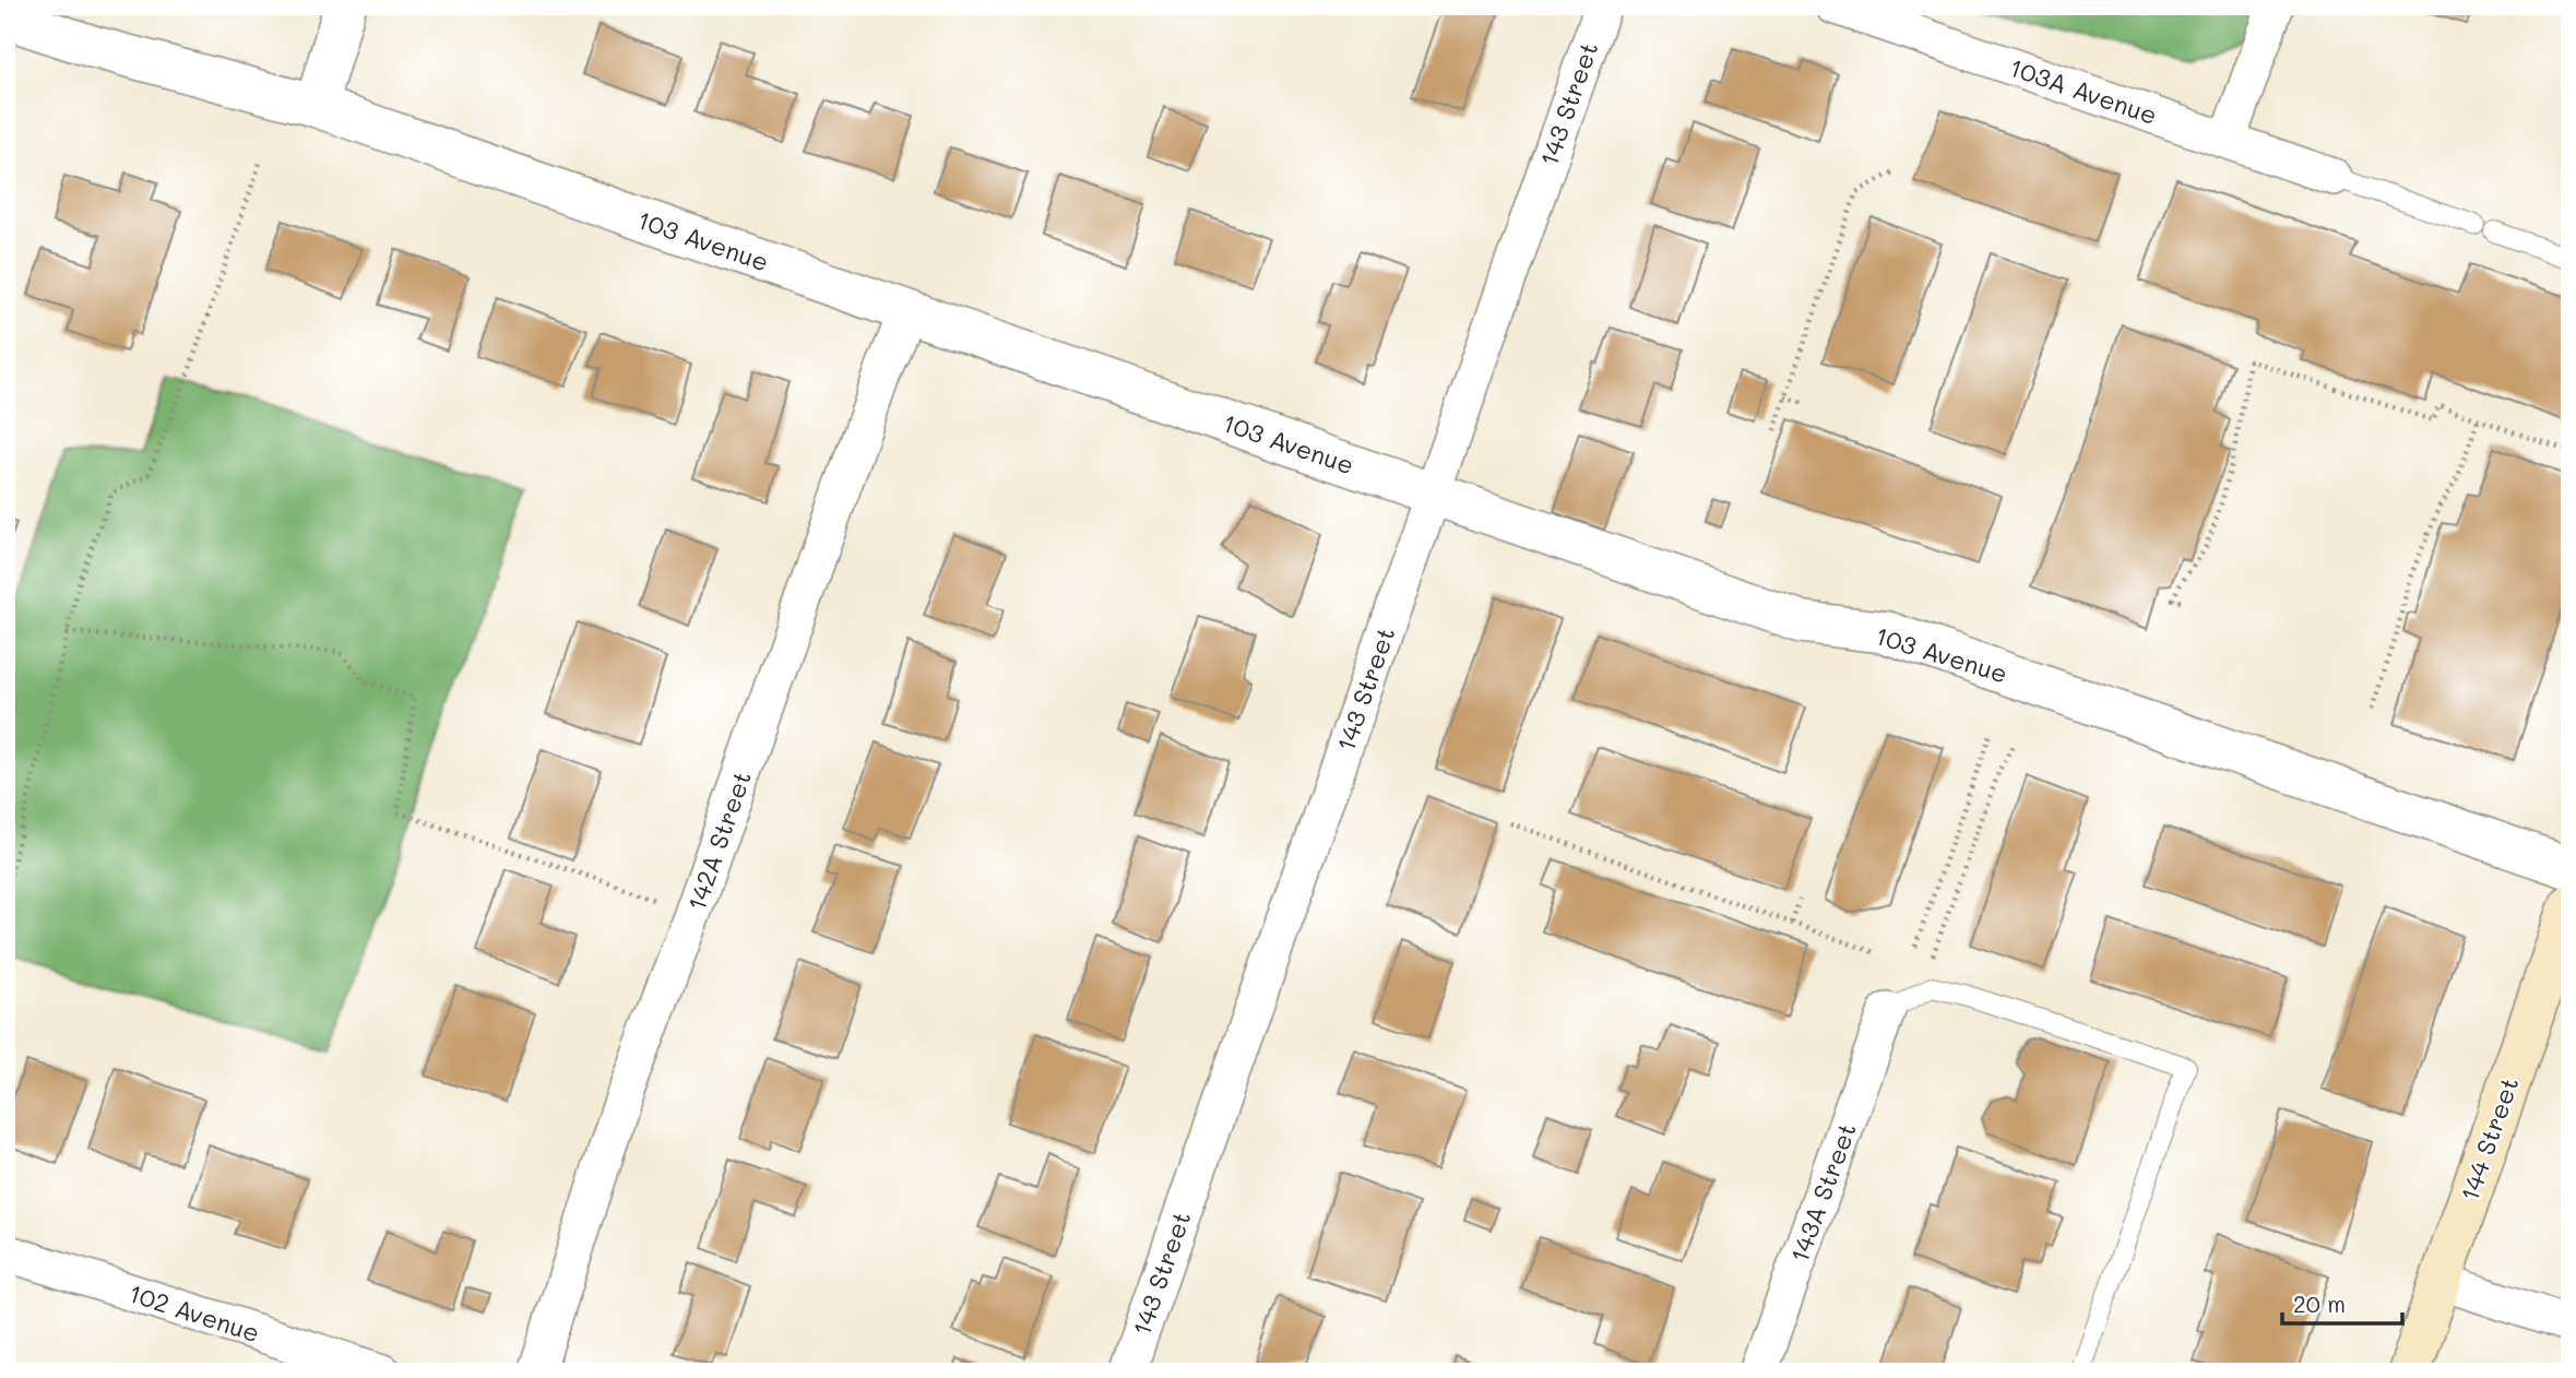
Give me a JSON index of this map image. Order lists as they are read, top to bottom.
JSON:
{
  "streets": {
    "main road": ["144 Street"],
    "street": [
      "103A Avenue",
      "143 Street",
      "103 Avenue",
      "142A Street",
      "143A Street",
      "102 Avenue"
    ]
  },
  "crossings": [
    ["143 Street", "103 Avenue"],
    ["103 Avenue", "142A Street"]
  ],
  "scale_bar": "20 m"
}
